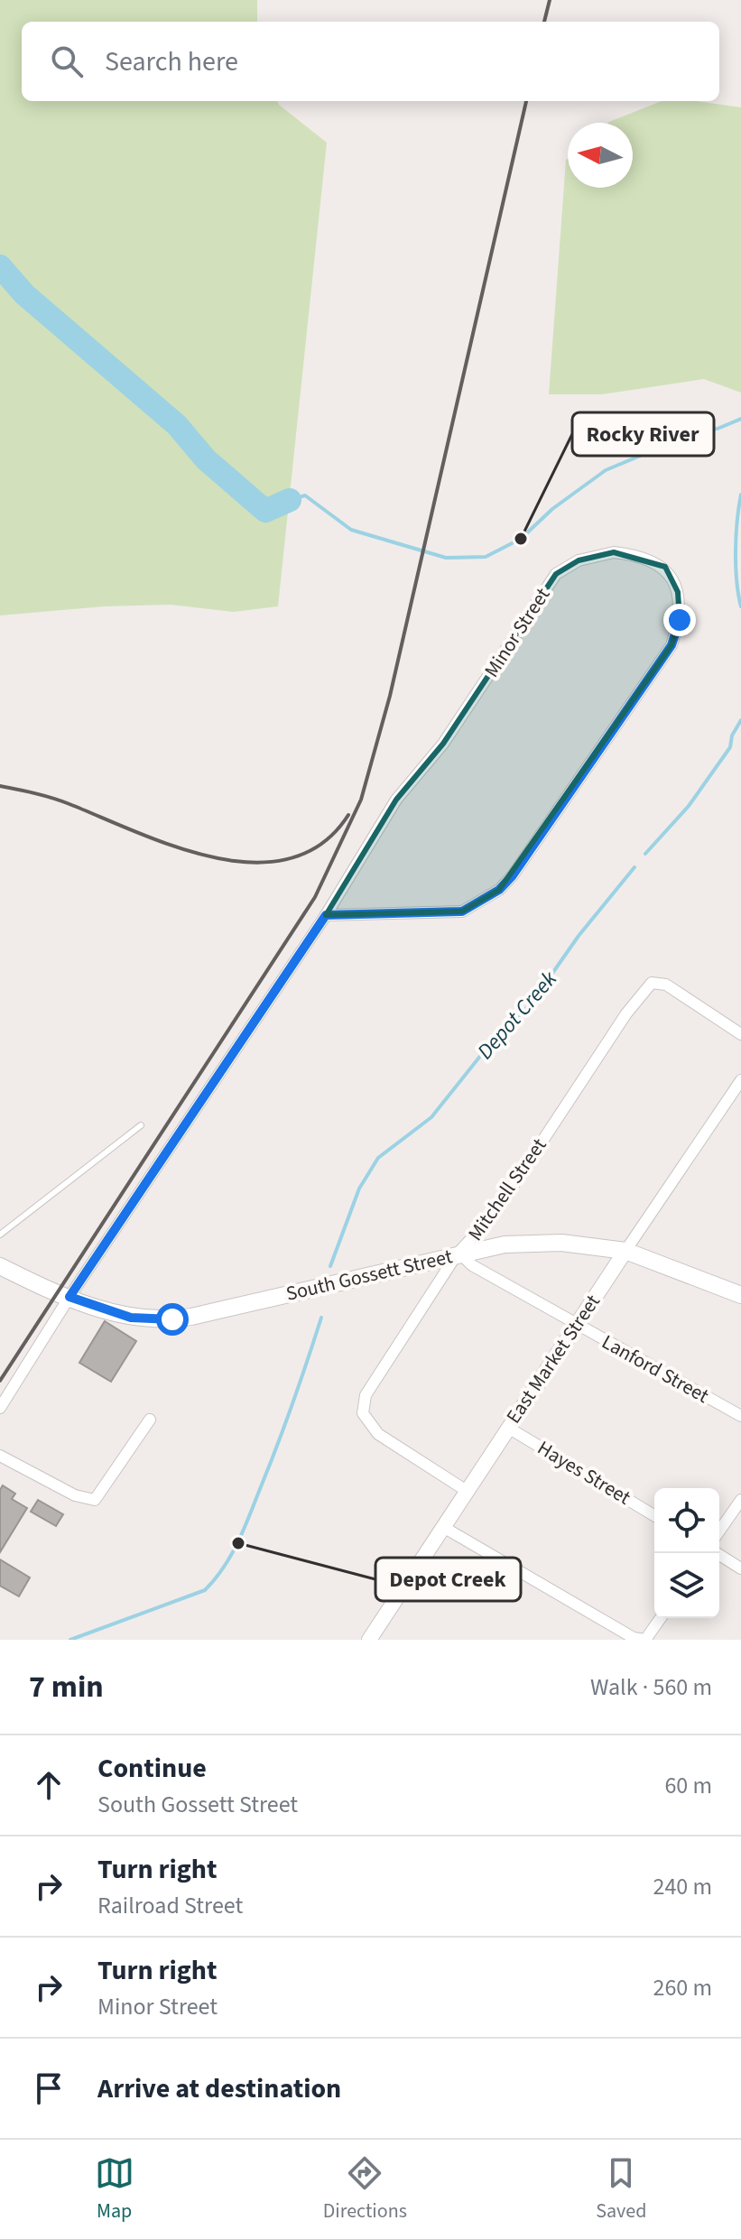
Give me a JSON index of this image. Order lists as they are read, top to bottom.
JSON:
{
  "streets": {
    "main road": ["South Gossett Street"],
    "street": [
      "Minor Street",
      "Mitchell Street",
      "East Market Street",
      "Lanford Street",
      "Hayes Street"
    ]
  },
  "crossings": [
    ["Mitchell Street", "South Gossett Street"],
    ["Mitchell Street", "East Market Street"],
    ["Mitchell Street", "Lanford Street"],
    ["South Gossett Street", "East Market Street"],
    ["South Gossett Street", "Lanford Street"],
    ["East Market Street", "Lanford Street"],
    ["East Market Street", "Hayes Street"]
  ],
  "water": ["Depot Creek"],
  "places": ["Rocky River", "Depot Creek"],
  "north": "left",
  "page": {
    "search": "Search here",
    "heading": ["7 min", "Walk · 560 m"],
    "list": [
      ["Continue", "South Gossett Street", "60 m"],
      ["Turn right", "Railroad Street", "240 m"],
      ["Turn right", "Minor Street", "260 m"],
      "Arrive at destination"
    ],
    "nav": ["Map", "Directions", "Saved"]
  }
}
